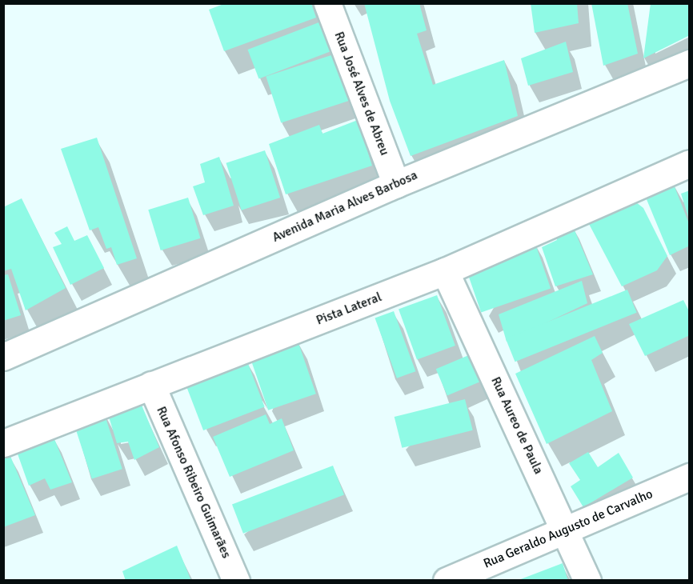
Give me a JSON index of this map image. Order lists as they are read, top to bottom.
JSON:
{
  "streets": {
    "main road": [
      "Rua José Alves de Abreu",
      "Avenida Maria Alves Barbosa",
      "Pista Lateral",
      "Rua Aureo de Paula",
      "Rua Afonso Ribeiro Guimarães",
      "Rua Geraldo Augusto de Carvalho"
    ]
  },
  "crossings": [
    ["Rua José Alves de Abreu", "Avenida Maria Alves Barbosa"],
    ["Pista Lateral", "Rua Aureo de Paula"],
    ["Pista Lateral", "Rua Afonso Ribeiro Guimarães"],
    ["Rua Aureo de Paula", "Rua Geraldo Augusto de Carvalho"]
  ]
}
